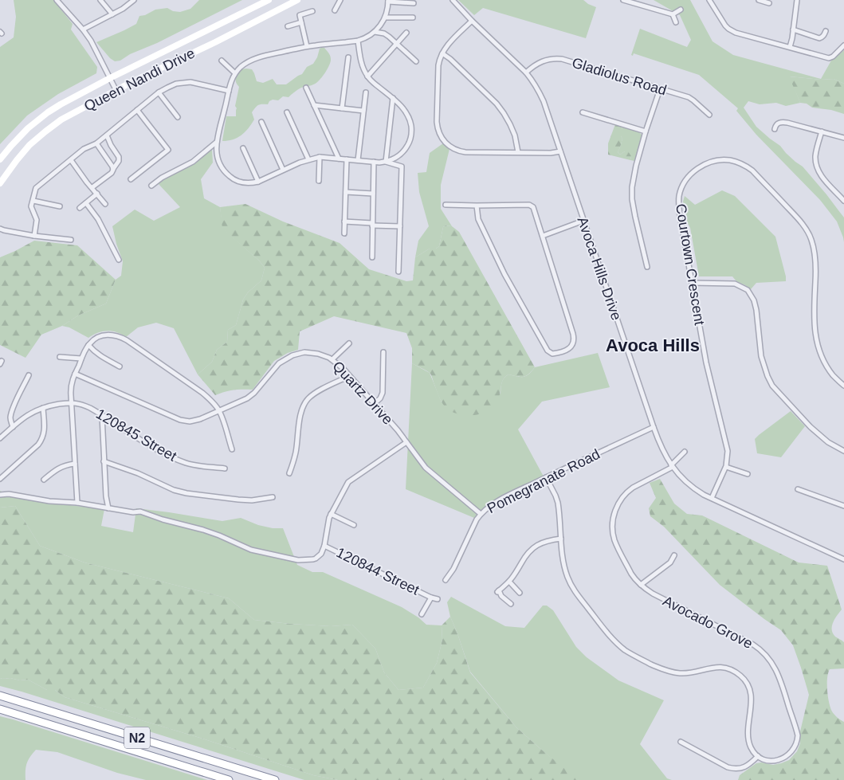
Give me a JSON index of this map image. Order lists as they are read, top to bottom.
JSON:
{
  "streets": {
    "highway": ["N2"],
    "main road": ["Queen Nandi Drive"],
    "street": [
      "Gladiolus Road",
      "Courtown Crescent",
      "Avoca Hills Drive",
      "Quartz Drive",
      "120845 Street",
      "Pomegranate Road",
      "120844 Street",
      "Avocado Grove"
    ]
  },
  "crossings": [
    ["Gladiolus Road", "Avoca Hills Drive"],
    ["Courtown Crescent", "Avoca Hills Drive"],
    ["Avoca Hills Drive", "Pomegranate Road"],
    ["Avoca Hills Drive", "Avocado Grove"],
    ["Quartz Drive", "Pomegranate Road"]
  ],
  "districts": ["Avoca Hills"]
}
